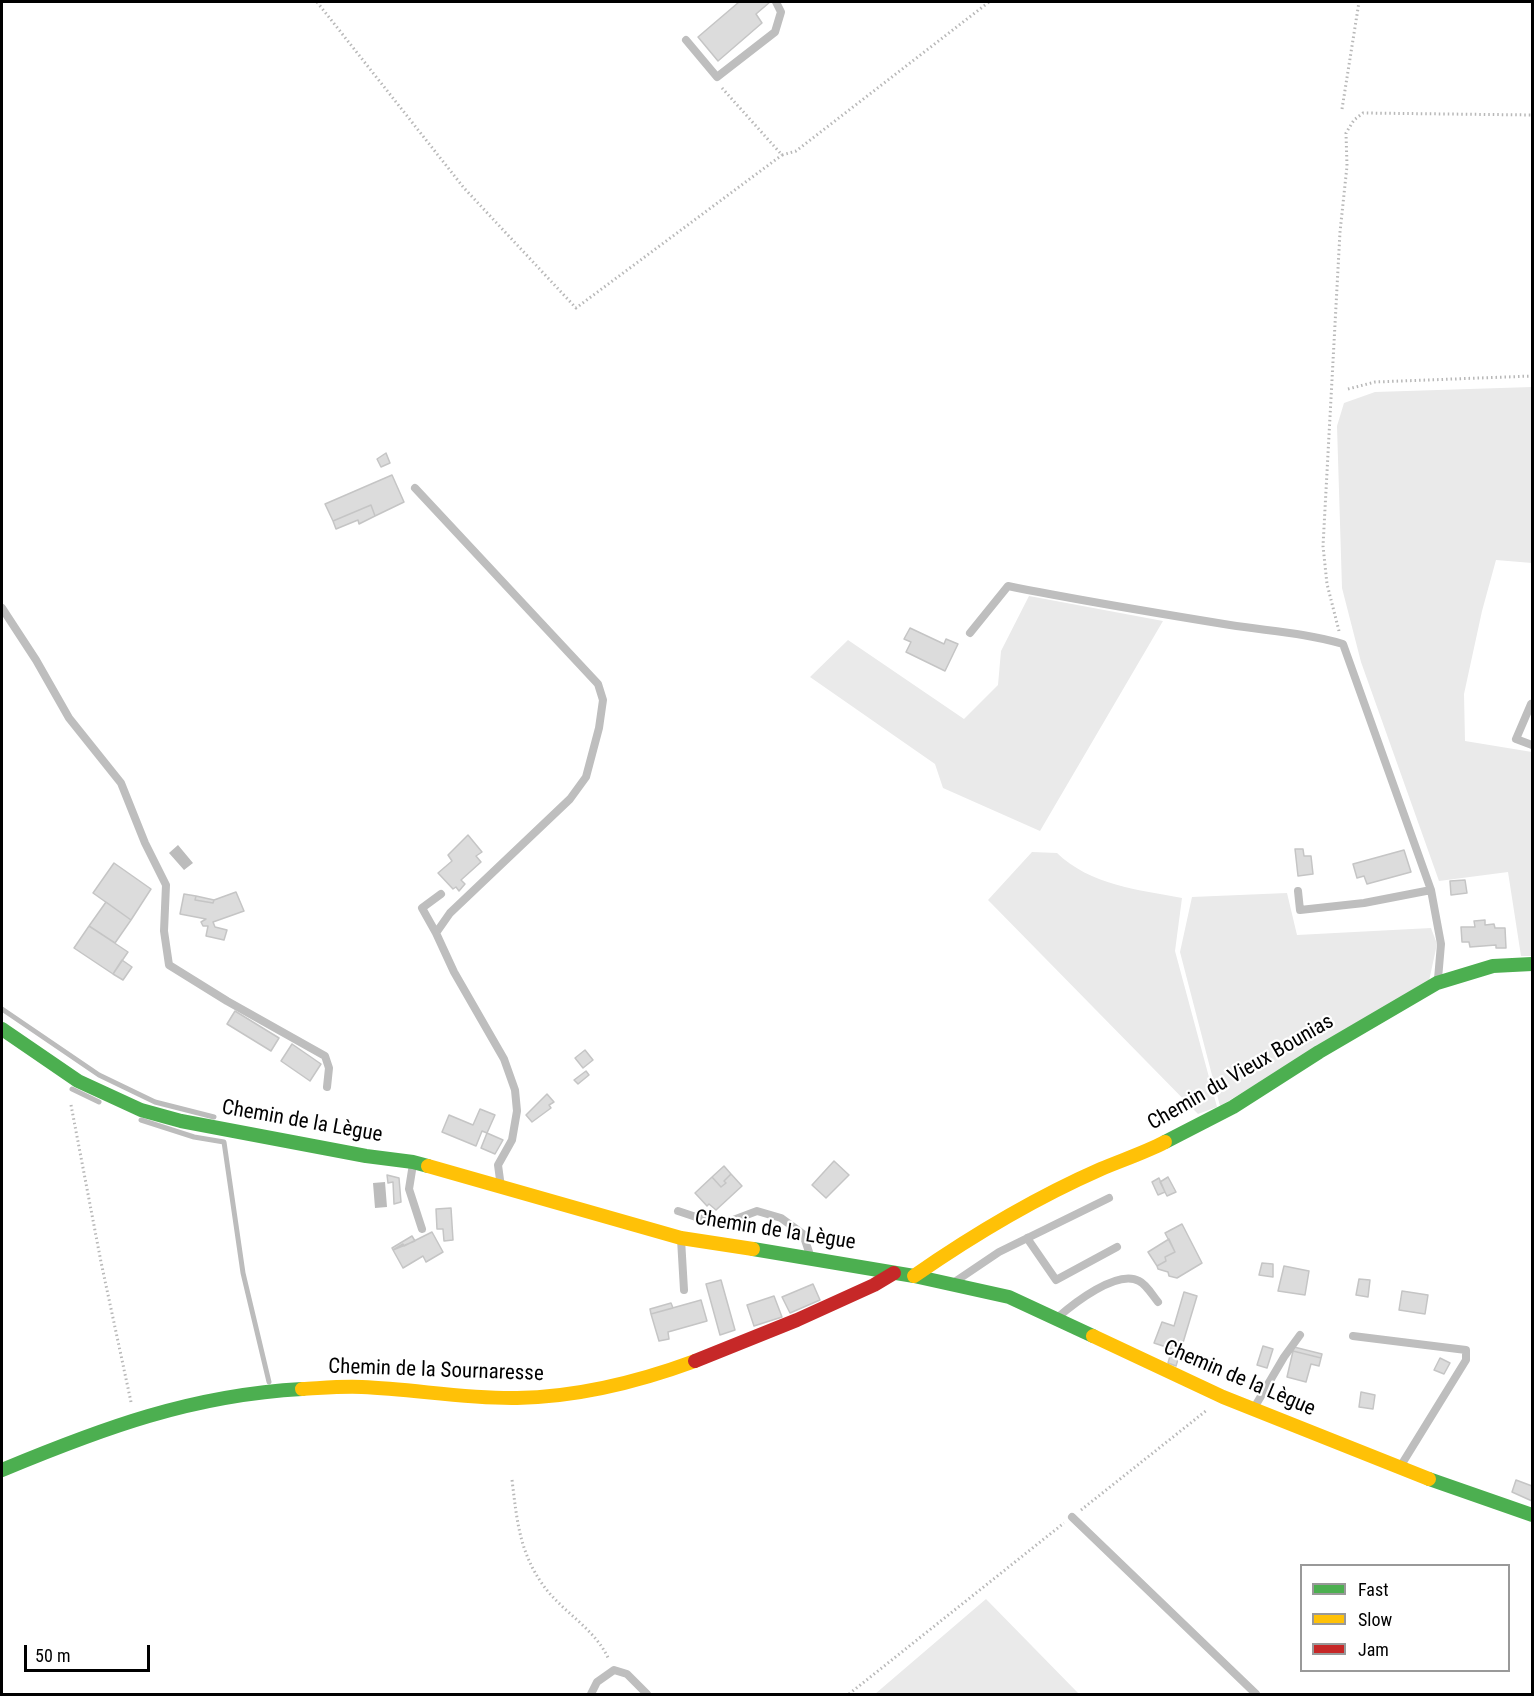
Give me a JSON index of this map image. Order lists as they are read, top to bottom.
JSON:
{
  "streets": {
    "street": ["Chemin du Vieux Bounias", "Chemin de la Lègue", "Chemin de la Sournaresse"]
  },
  "crossings": [
    ["Chemin du Vieux Bounias", "Chemin de la Lègue"],
    ["Chemin de la Lègue", "Chemin de la Sournaresse"]
  ],
  "legend": ["Fast", "Slow", "Jam"],
  "scale_bar": "50 m"
}
